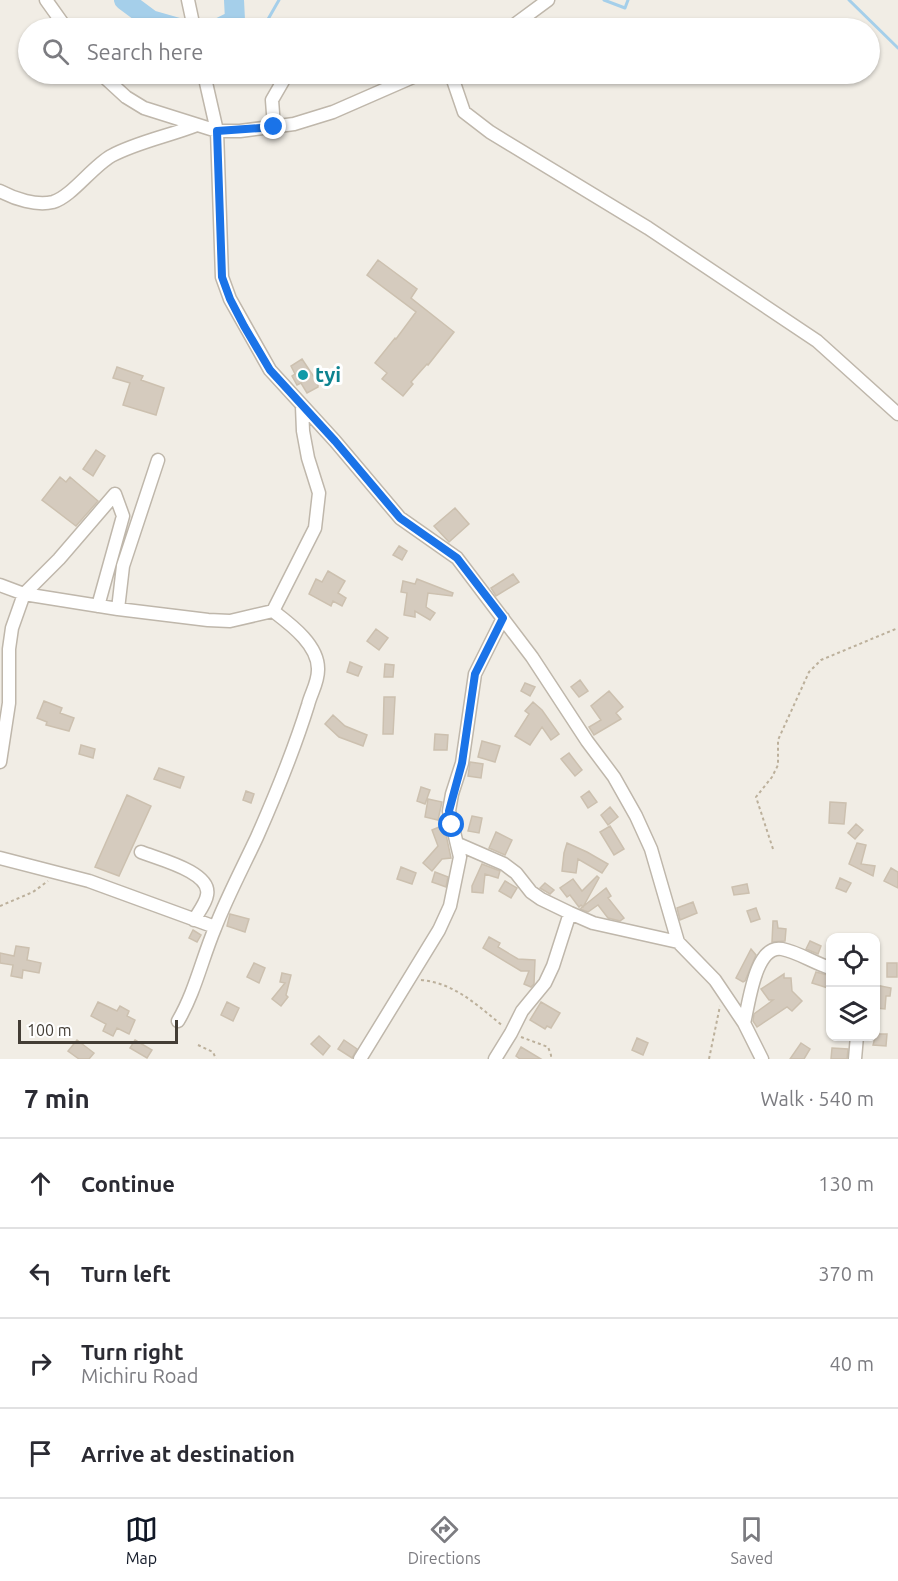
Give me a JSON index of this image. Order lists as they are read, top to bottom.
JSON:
{
  "places": ["tyi"],
  "scale_bar": "100 m",
  "page": {
    "search": "Search here",
    "scale": "100 m",
    "heading": ["7 min", "Walk · 540 m"],
    "list": [
      ["Continue", "130 m"],
      ["Turn left", "370 m"],
      ["Turn right", "Michiru Road", "40 m"],
      "Arrive at destination"
    ],
    "nav": ["Map", "Directions", "Saved"]
  }
}
